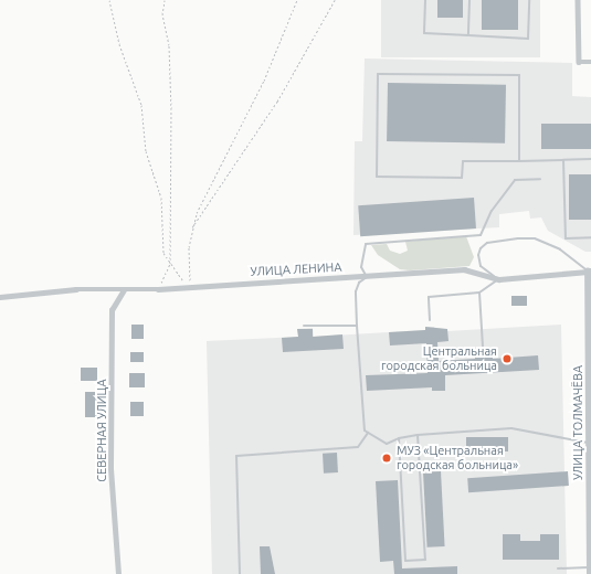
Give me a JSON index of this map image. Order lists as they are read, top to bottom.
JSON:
{
  "streets": {
    "street": ["УЛИЦА ЛЕНИНА", "УЛИЦА ТОЛМАЧЁВА", "СЕВЕРНАЯ УЛИЦА"]
  },
  "crossings": [
    ["УЛИЦА ЛЕНИНА", "УЛИЦА ТОЛМАЧЁВА"],
    ["УЛИЦА ЛЕНИНА", "СЕВЕРНАЯ УЛИЦА"]
  ],
  "places": ["Центральная городская больница", "МУЗ «Центральная городская больница»"]
}
